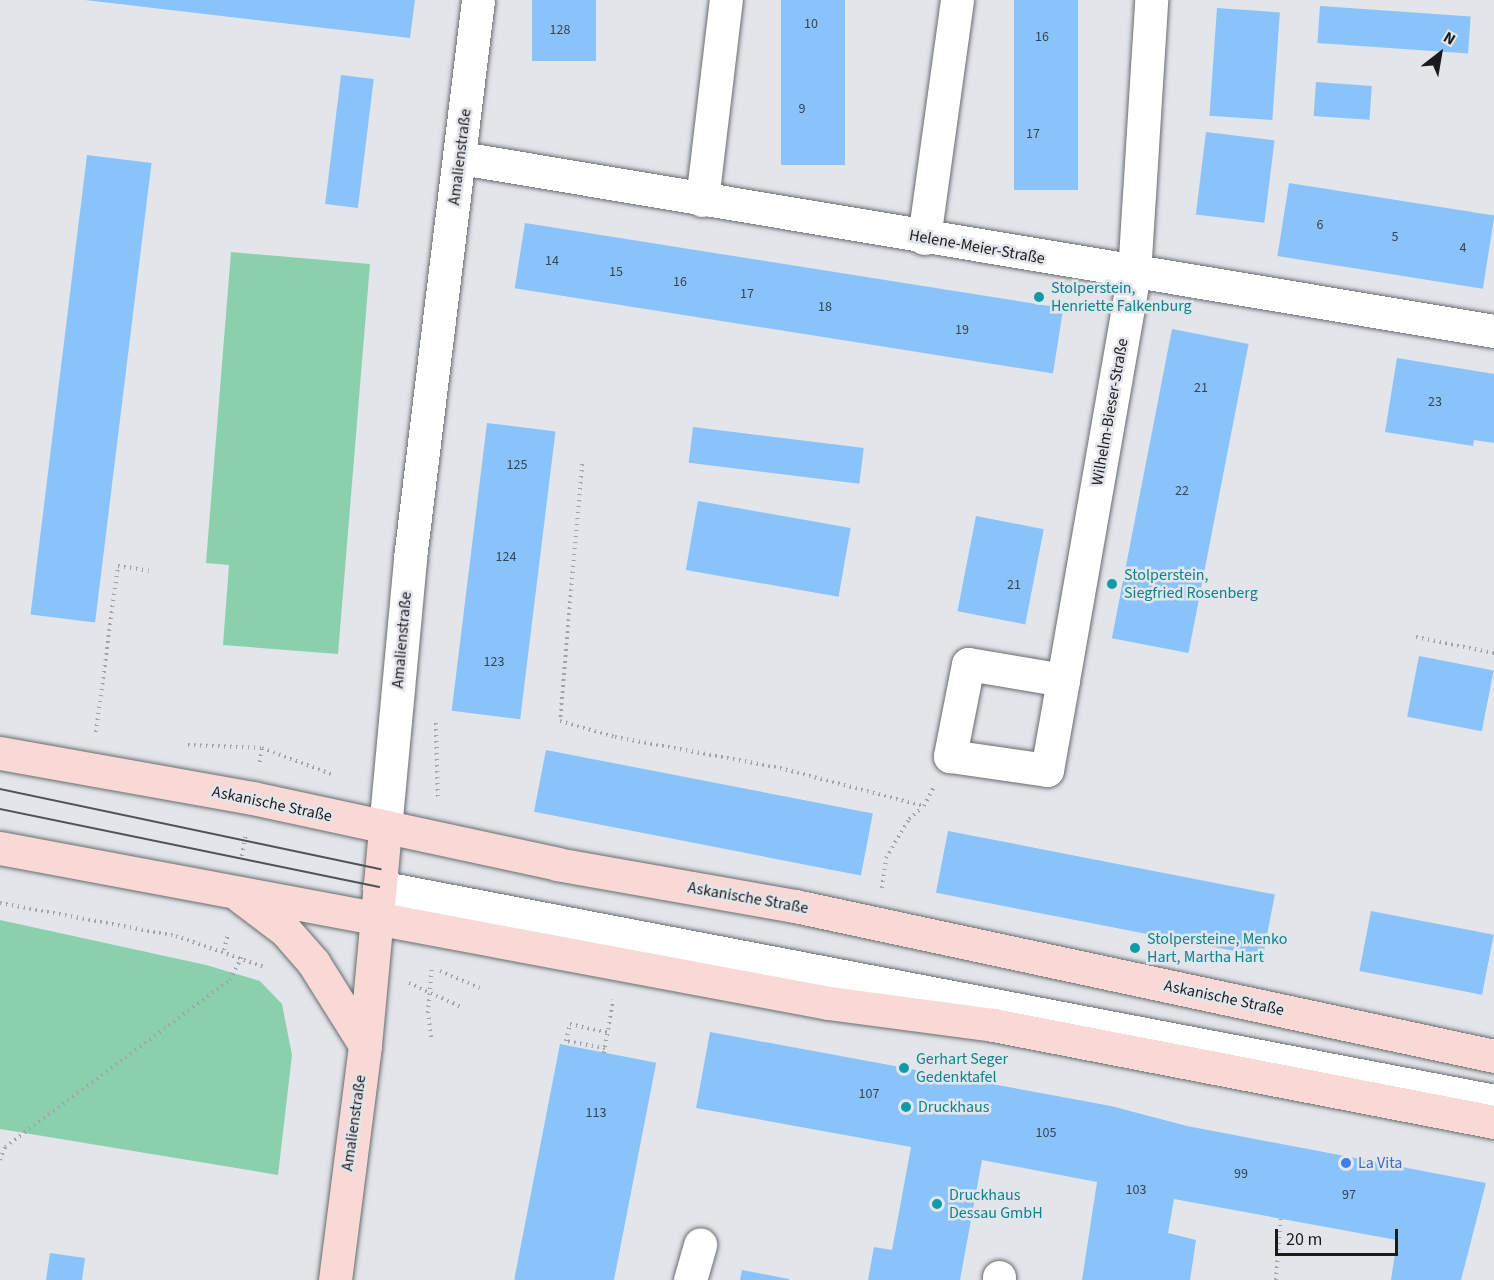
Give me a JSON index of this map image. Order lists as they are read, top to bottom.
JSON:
{
  "streets": {
    "main road": ["Amalienstraße", "Askanische Straße"],
    "street": ["Helene-Meier-Straße", "Wilhelm-Bieser-Straße"]
  },
  "crossings": [
    ["Amalienstraße", "Helene-Meier-Straße"],
    ["Amalienstraße", "Askanische Straße"],
    ["Helene-Meier-Straße", "Wilhelm-Bieser-Straße"]
  ],
  "places": [
    "Stolperstein, Henriette Falkenburg",
    "Stolperstein, Siegfried Rosenberg",
    "Stolpersteine, Menko Hart, Martha Hart",
    "Gerhart Seger Gedenktafel",
    "Druckhaus",
    "La Vita",
    "Druckhaus Dessau GmbH"
  ],
  "house_numbers": [
    "10",
    "128",
    "16",
    "9",
    "17",
    "6",
    "5",
    "4",
    "14",
    "15",
    "16",
    "17",
    "18",
    "19",
    "21",
    "23",
    "125",
    "22",
    "124",
    "21",
    "123",
    "107",
    "113",
    "105",
    "99",
    "103",
    "97"
  ],
  "scale_bar": "20 m",
  "north": "top right"
}
